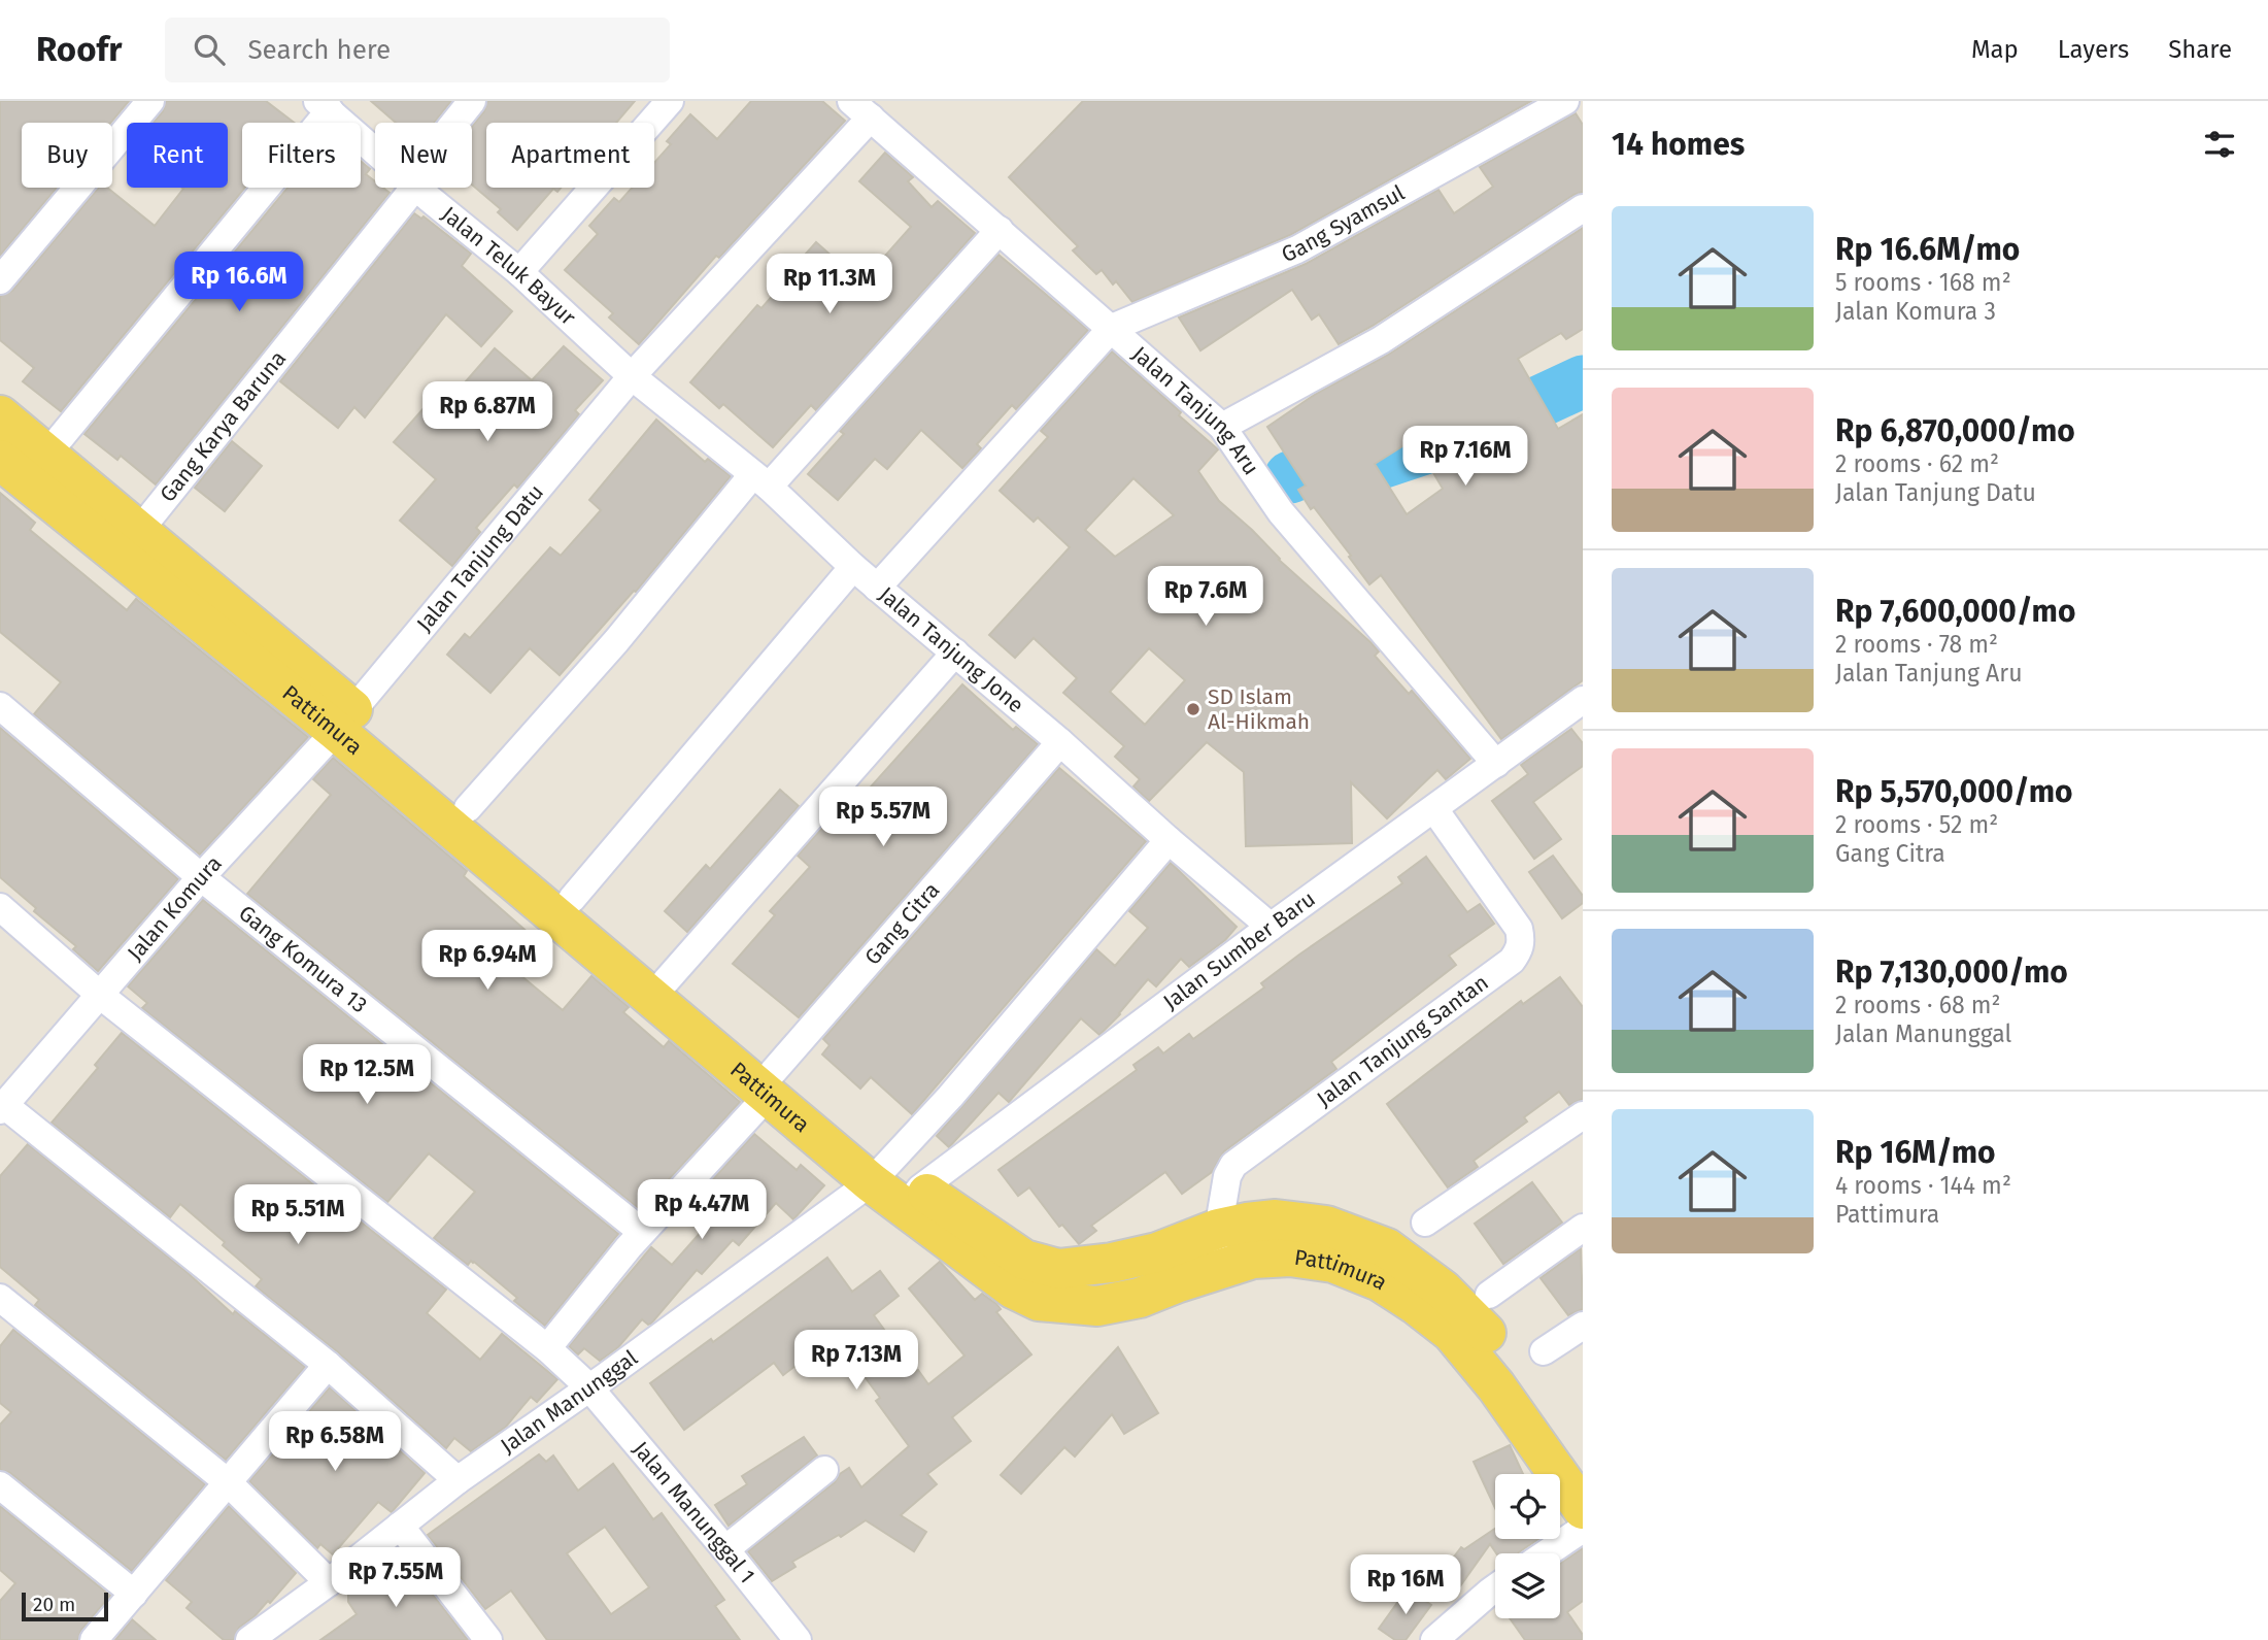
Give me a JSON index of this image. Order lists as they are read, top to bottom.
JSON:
{
  "streets": {
    "main road": ["Pattimura"],
    "street": [
      "Gang Syamsul",
      "Jalan Teluk Bayur",
      "Jalan Tanjung Aru",
      "Gang Karya Baruna",
      "Jalan Tanjung Datu",
      "Jalan Tanjung Jone",
      "Jalan Komura",
      "Gang Citra",
      "Jalan Sumber Baru",
      "Gang Komura 13",
      "Jalan Tanjung Santan",
      "Jalan Manunggal",
      "Jalan Manunggal 1"
    ]
  },
  "crossings": [
    ["Gang Syamsul", "Jalan Tanjung Aru"],
    ["Jalan Teluk Bayur", "Jalan Tanjung Datu"],
    ["Jalan Teluk Bayur", "Jalan Tanjung Jone"],
    ["Jalan Tanjung Aru", "Jalan Tanjung Datu"],
    ["Jalan Tanjung Aru", "Jalan Sumber Baru"],
    ["Gang Karya Baruna", "Pattimura"],
    ["Jalan Tanjung Datu", "Jalan Tanjung Jone"],
    ["Jalan Tanjung Datu", "Pattimura"],
    ["Jalan Tanjung Datu", "Jalan Komura"],
    ["Jalan Tanjung Jone", "Gang Citra"],
    ["Jalan Tanjung Jone", "Jalan Sumber Baru"],
    ["Jalan Tanjung Jone", "Jalan Manunggal"],
    ["Pattimura", "Jalan Komura"],
    ["Pattimura", "Gang Citra"],
    ["Pattimura", "Jalan Sumber Baru"],
    ["Pattimura", "Jalan Tanjung Santan"],
    ["Pattimura", "Jalan Manunggal"],
    ["Jalan Komura", "Gang Komura 13"],
    ["Jalan Komura", "Jalan Manunggal 1"],
    ["Gang Citra", "Gang Komura 13"],
    ["Gang Citra", "Jalan Manunggal 1"],
    ["Jalan Sumber Baru", "Jalan Tanjung Santan"],
    ["Jalan Manunggal", "Jalan Manunggal 1"]
  ],
  "places": ["SD Islam Al-Hikmah"],
  "scale_bar": "20 m",
  "page": {
    "header": "Roofr",
    "search": "Search here",
    "nav": ["Map", "Layers", "Share"],
    "heading": "14 homes",
    "chip": [
      "Buy",
      "Rent",
      "Filters",
      "New",
      "Apartment"
    ],
    "list": [
      {
        "name": "Rp 16.6M/mo",
        "note": "5 rooms · 168 m² · Jalan Komura 3"
      },
      {
        "name": "Rp 6,870,000/mo",
        "note": "2 rooms · 62 m² · Jalan Tanjung Datu"
      },
      {
        "name": "Rp 7,600,000/mo",
        "note": "2 rooms · 78 m² · Jalan Tanjung Aru"
      },
      {
        "name": "Rp 5,570,000/mo",
        "note": "2 rooms · 52 m² · Gang Citra"
      },
      {
        "name": "Rp 7,130,000/mo",
        "note": "2 rooms · 68 m² · Jalan Manunggal"
      },
      {
        "name": "Rp 16M/mo",
        "note": "4 rooms · 144 m² · Pattimura"
      }
    ],
    "price": [
      "Rp 16.6M",
      "Rp 11.3M",
      "Rp 6.87M",
      "Rp 7.16M",
      "Rp 7.6M",
      "Rp 5.57M",
      "Rp 6.94M",
      "Rp 12.5M",
      "Rp 4.47M",
      "Rp 5.51M",
      "Rp 7.13M",
      "Rp 6.58M",
      "Rp 7.55M",
      "Rp 16M"
    ],
    "scale": "20 m"
  }
}
